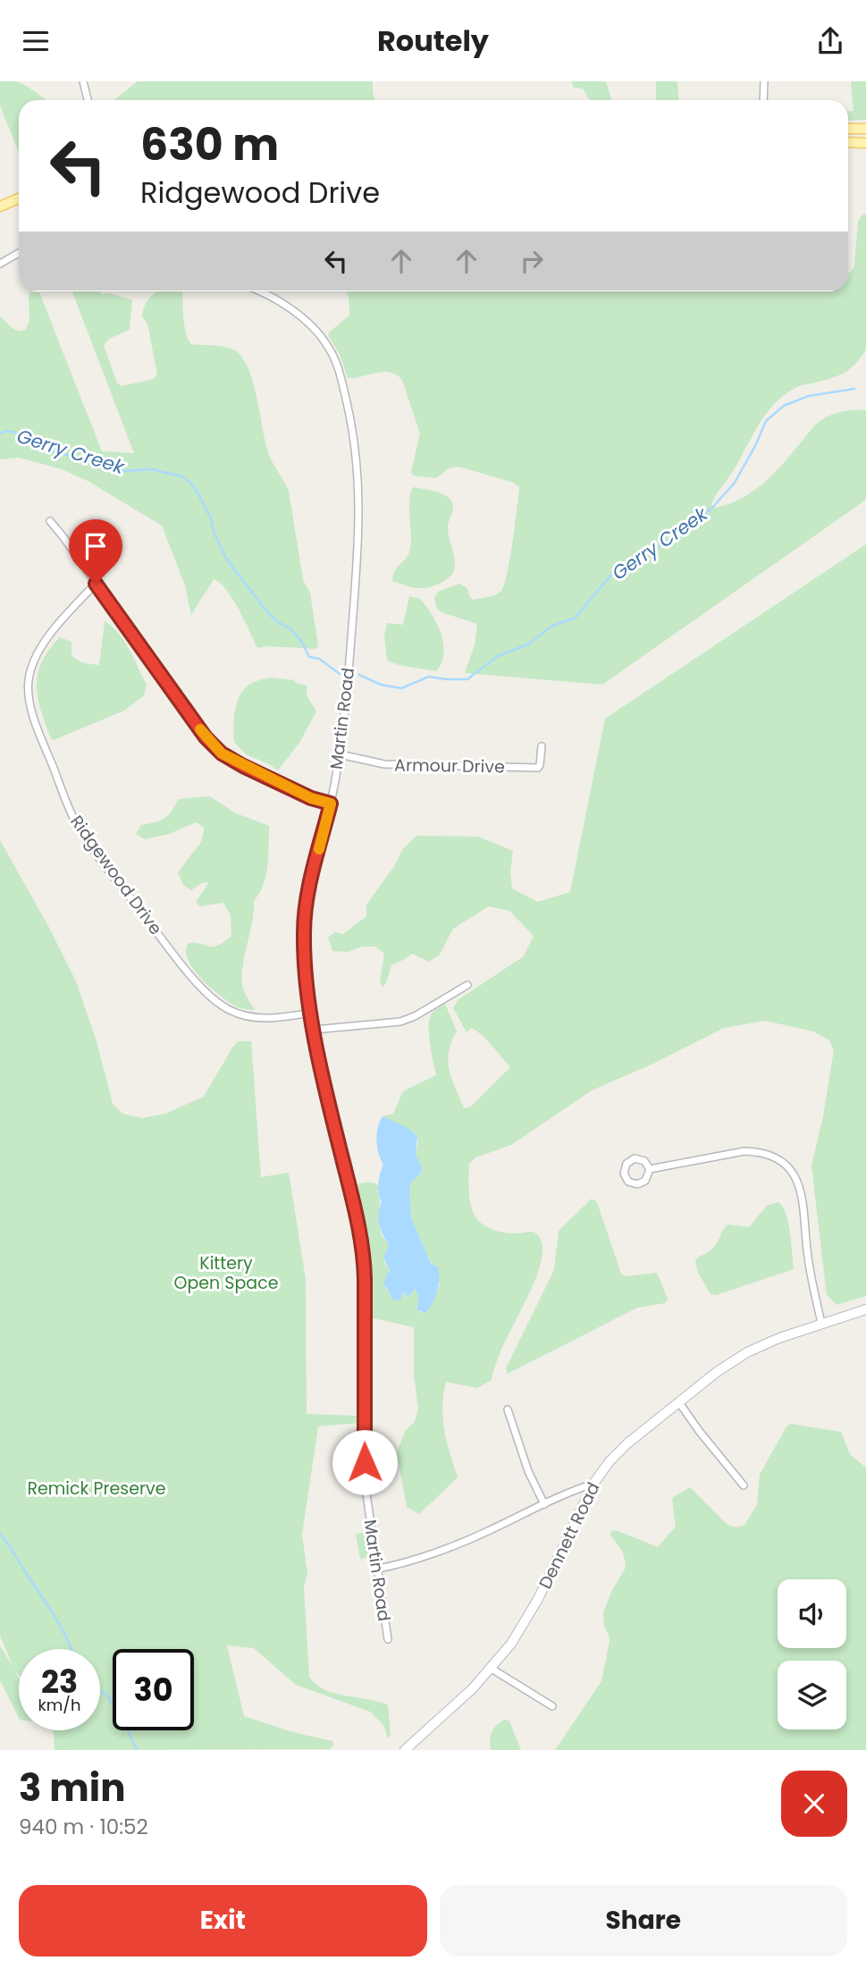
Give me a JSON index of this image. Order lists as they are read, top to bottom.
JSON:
{
  "streets": {
    "street": [
      "Martin Road",
      "Armour Drive",
      "Ridgewood Drive",
      "Dennett Road"
    ]
  },
  "crossings": [
    ["Martin Road", "Armour Drive"],
    ["Martin Road", "Ridgewood Drive"]
  ],
  "water": ["Gerry Creek"],
  "parks": ["Kittery Open Space", "Remick Preserve"],
  "page": {
    "header": "Routely",
    "turn": ["630 m", "Ridgewood Drive"],
    "speed": "23 km/h",
    "limit": "30",
    "heading": ["3 min", "940 m · 10:52"],
    "buttons": ["Exit", "Share"]
  }
}
